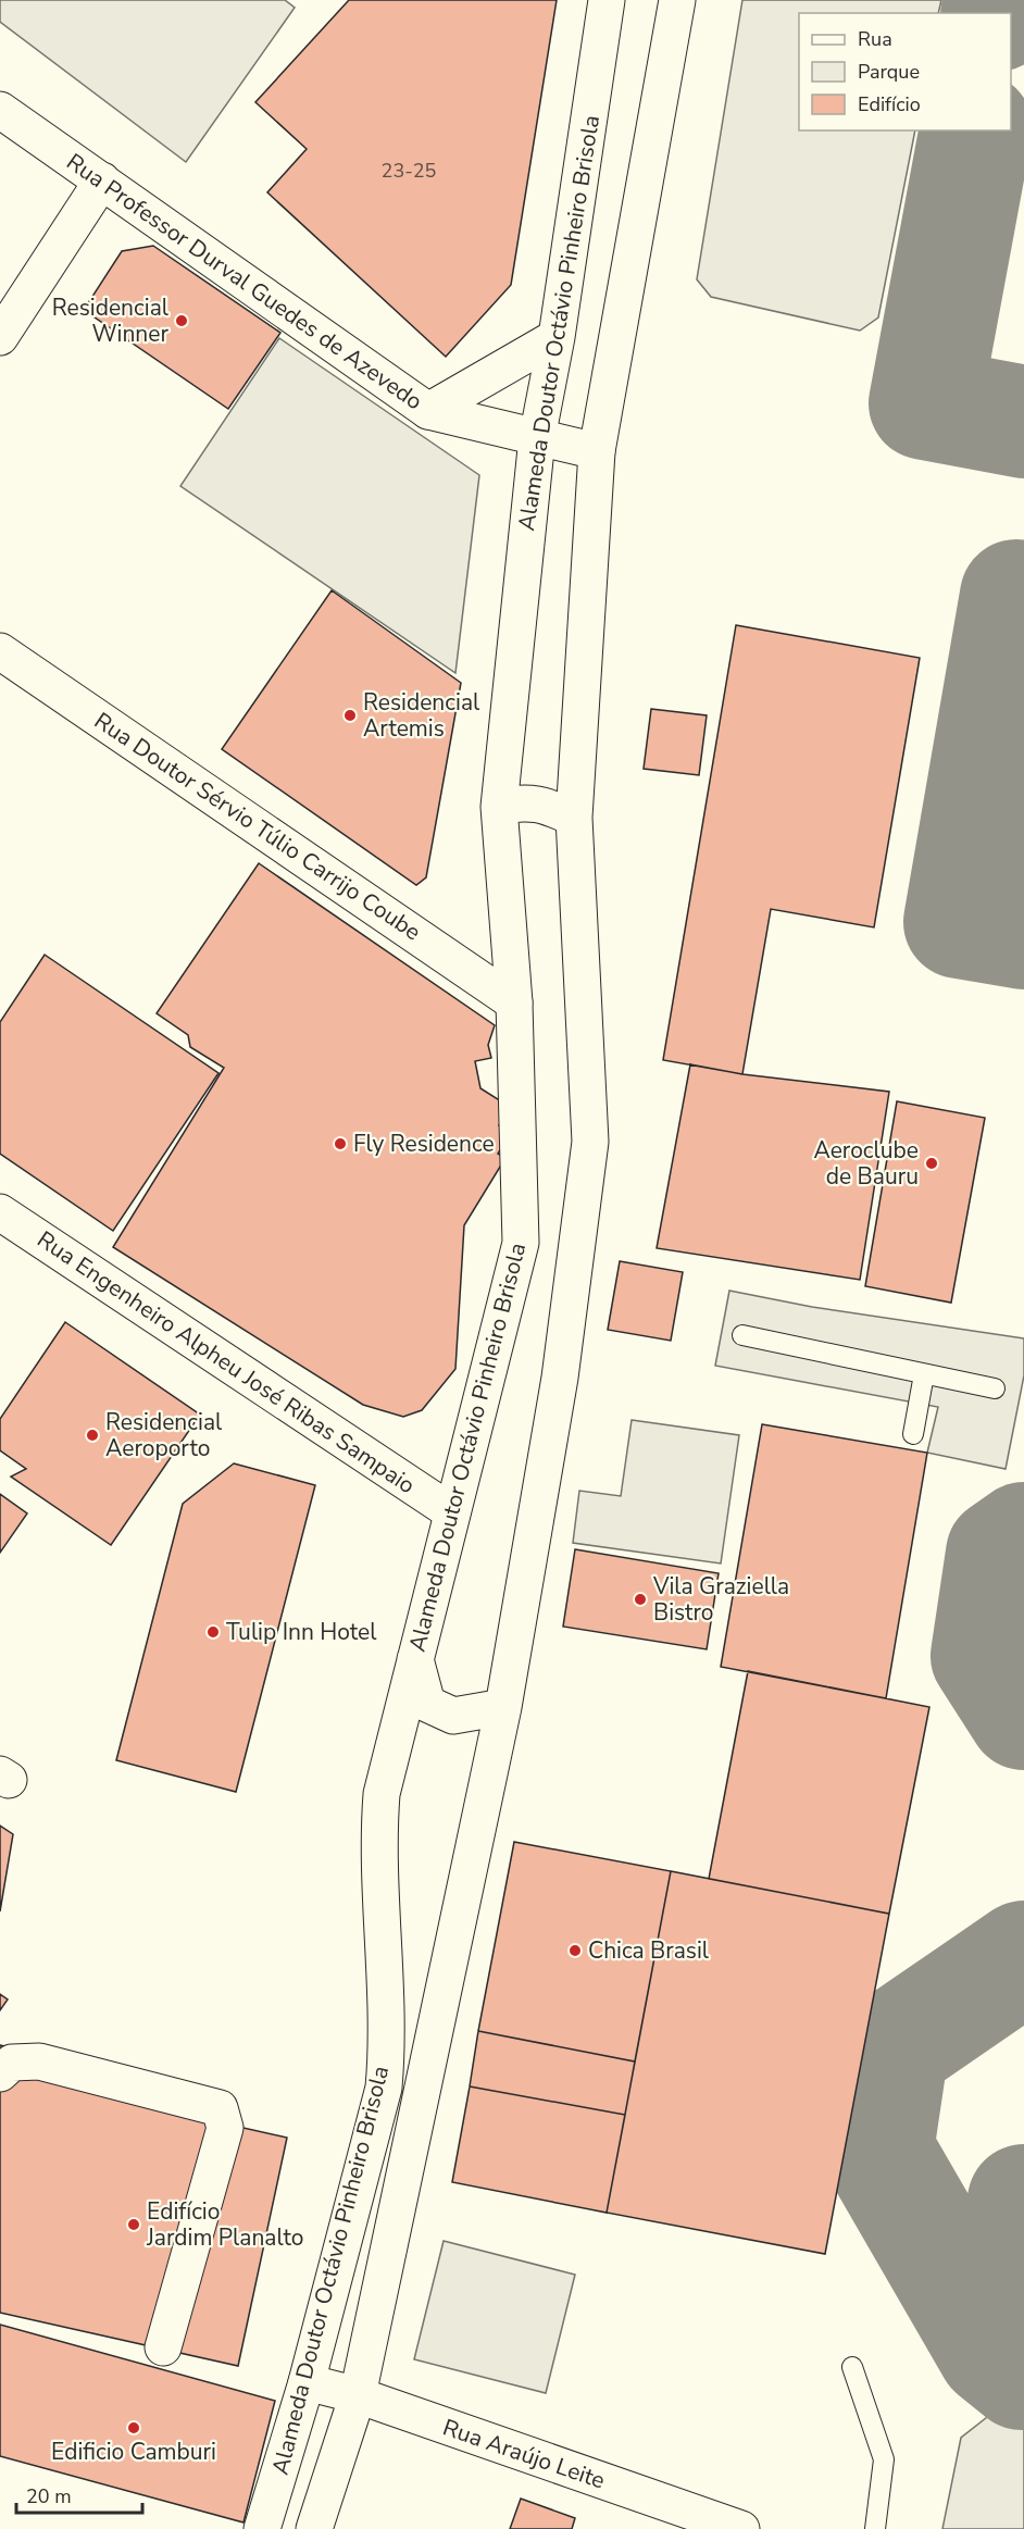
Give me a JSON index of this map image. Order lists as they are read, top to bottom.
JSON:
{
  "streets": {
    "street": [
      "Rua Professor Durval Guedes de Azevedo",
      "Alameda Doutor Octávio Pinheiro Brisola",
      "Rua Doutor Sérvio Túlio Carrijo Coube",
      "Rua Engenheiro Alpheu José Ribas Sampaio",
      "Rua Araújo Leite"
    ]
  },
  "crossings": [
    ["Rua Professor Durval Guedes de Azevedo", "Alameda Doutor Octávio Pinheiro Brisola"],
    ["Alameda Doutor Octávio Pinheiro Brisola", "Rua Doutor Sérvio Túlio Carrijo Coube"],
    ["Alameda Doutor Octávio Pinheiro Brisola", "Rua Engenheiro Alpheu José Ribas Sampaio"],
    ["Alameda Doutor Octávio Pinheiro Brisola", "Rua Araújo Leite"]
  ],
  "places": [
    "Residencial Winner",
    "Residencial Artemis",
    "Fly Residence",
    "Aeroclube de Bauru",
    "Residencial Aeroporto",
    "Vila Graziella Bistro",
    "Tulip Inn Hotel",
    "Chica Brasil",
    "Edifício Jardim Planalto",
    "Edificio Camburi"
  ],
  "house_numbers": ["23-25"],
  "legend": ["Rua", "Parque", "Edifício"],
  "scale_bar": "20 m"
}
